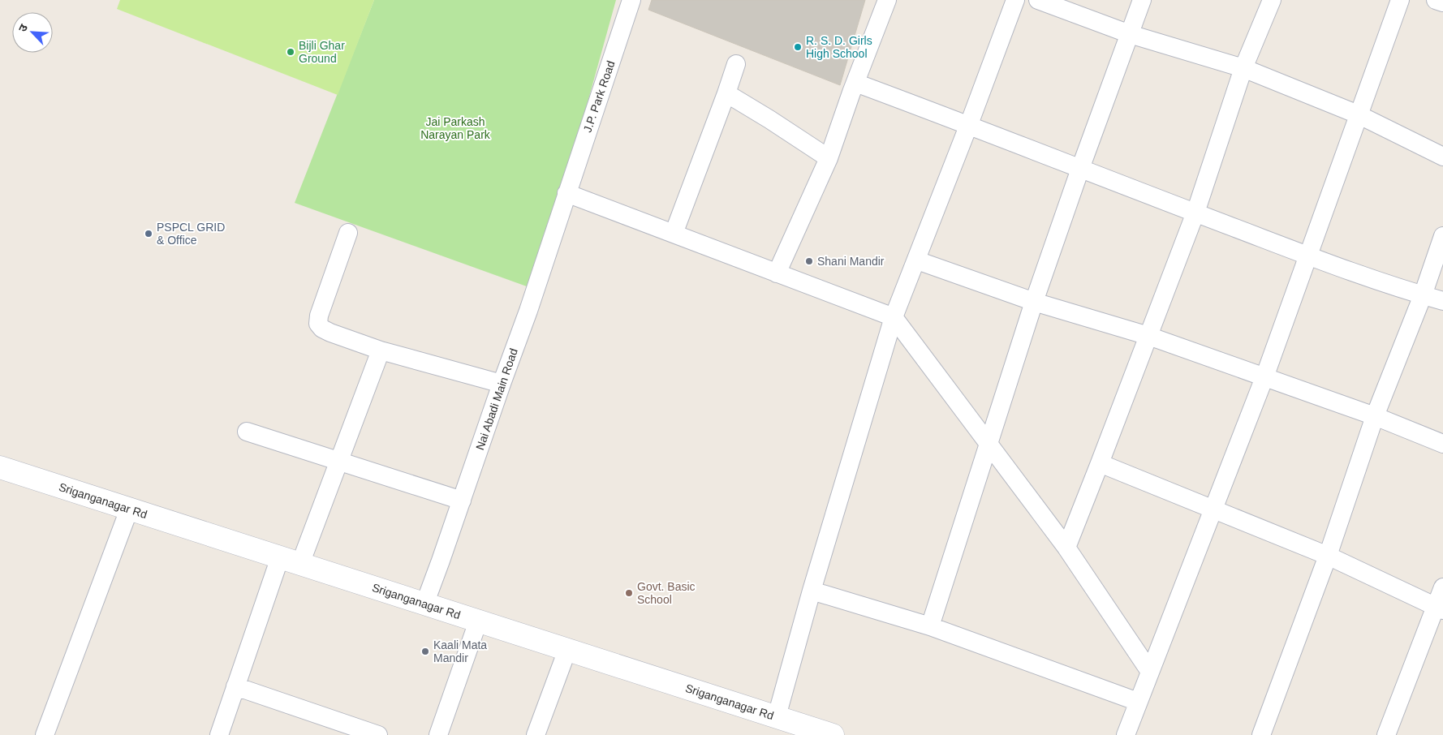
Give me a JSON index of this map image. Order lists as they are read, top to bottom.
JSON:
{
  "streets": {
    "main road": ["Sriganganagar Rd"],
    "street": ["J.P. Park Road", "Nai Abadi Main Road"]
  },
  "crossings": [
    ["J.P. Park Road", "Nai Abadi Main Road"],
    ["Nai Abadi Main Road", "Sriganganagar Rd"]
  ],
  "parks": ["Jai Parkash Narayan Park"],
  "places": [
    "R. S. D. Girls High School",
    "Bijli Ghar Ground",
    "PSPCL GRID & Office",
    "Shani Mandir",
    "Govt. Basic School",
    "Kaali Mata Mandir"
  ],
  "north": "top left"
}
